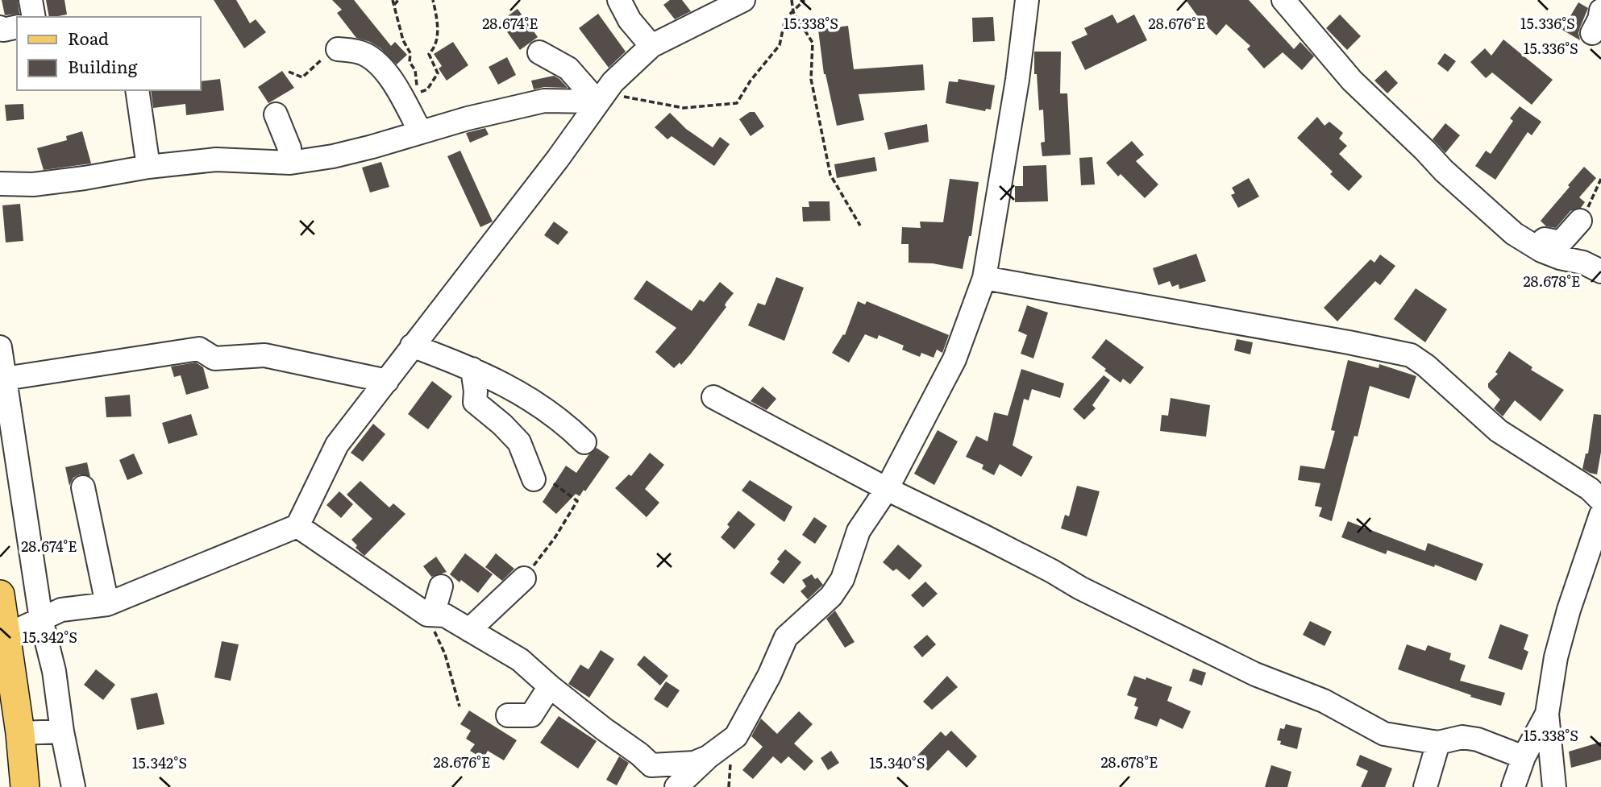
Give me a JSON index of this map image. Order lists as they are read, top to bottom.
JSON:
{
  "legend": ["Road", "Building"],
  "coordinates": [
    "15.336°S",
    "15.338°S",
    "28.674°E",
    "28.676°E",
    "28.678°E",
    "15.342°S",
    "15.340°S"
  ]
}
